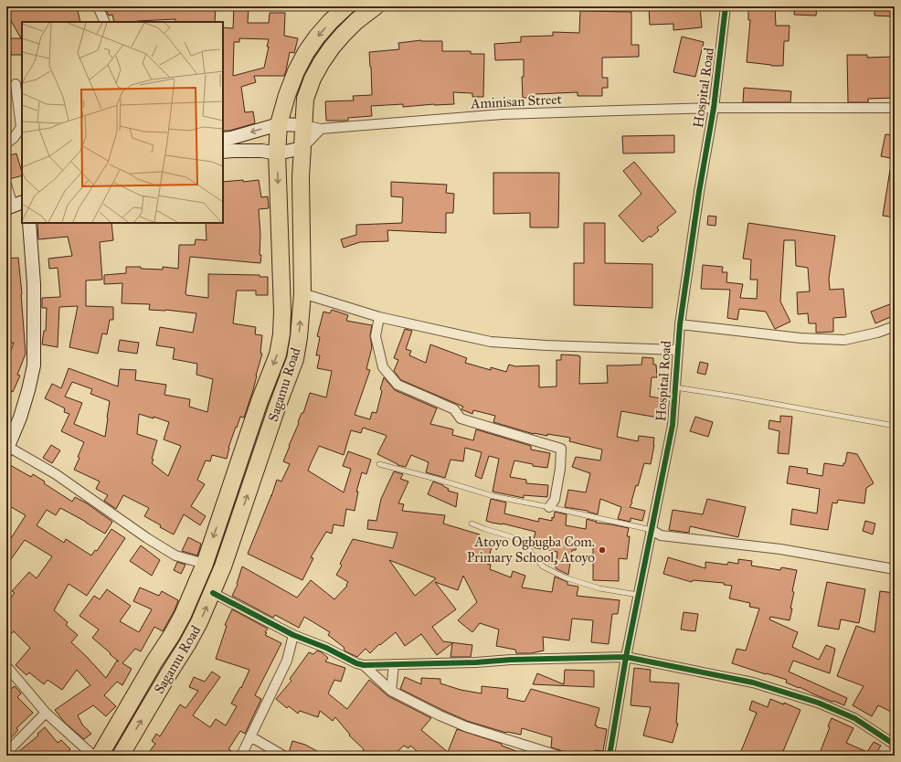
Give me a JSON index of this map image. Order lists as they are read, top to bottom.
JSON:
{
  "streets": {
    "highway": ["Sagamu Road"],
    "street": ["Hospital Road", "Aminisan Street"]
  },
  "crossings": [
    ["Hospital Road", "Aminisan Street"],
    ["Aminisan Street", "Sagamu Road"]
  ],
  "places": ["Atoyo Ogbugba Com. Primary School, Atoyo"]
}
